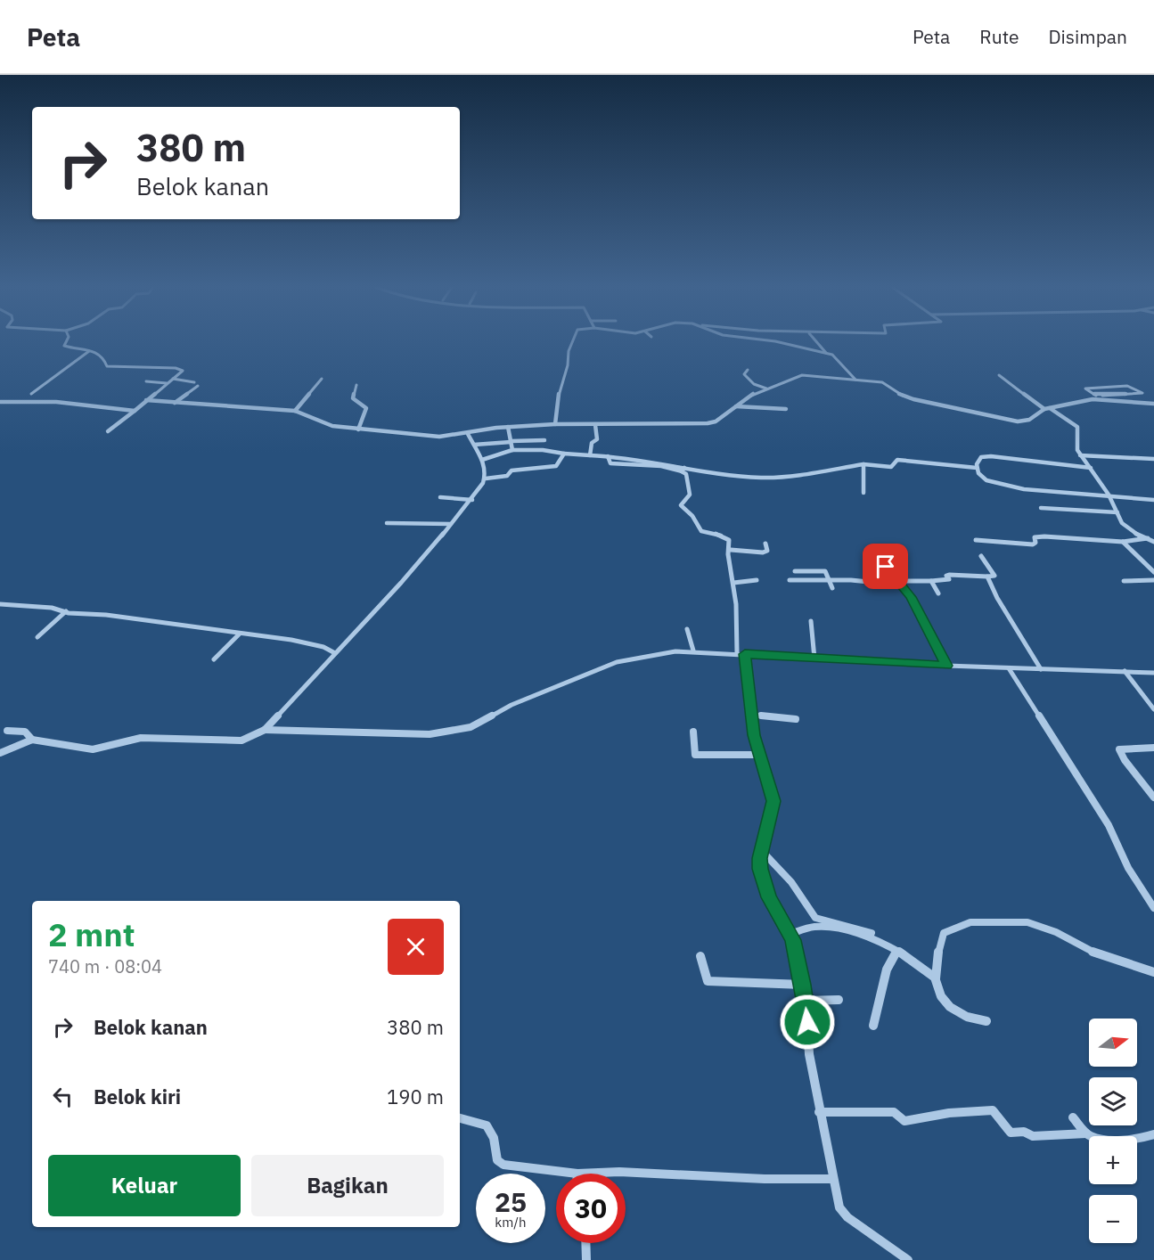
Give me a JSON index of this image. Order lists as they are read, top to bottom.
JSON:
{
  "north": "right",
  "page": {
    "header": "Peta",
    "nav": ["Peta", "Rute", "Disimpan"],
    "turn": ["380 m", "Belok kanan"],
    "heading": ["2 mnt", "740 m · 08:04"],
    "list": [
      {
        "name": "Belok kanan",
        "value": "380 m"
      },
      {
        "name": "Belok kiri",
        "value": "190 m"
      }
    ],
    "map_buttons": ["+", "−"],
    "buttons": ["Keluar", "Bagikan"],
    "speed": "25 km/h",
    "limit": "30"
  }
}
